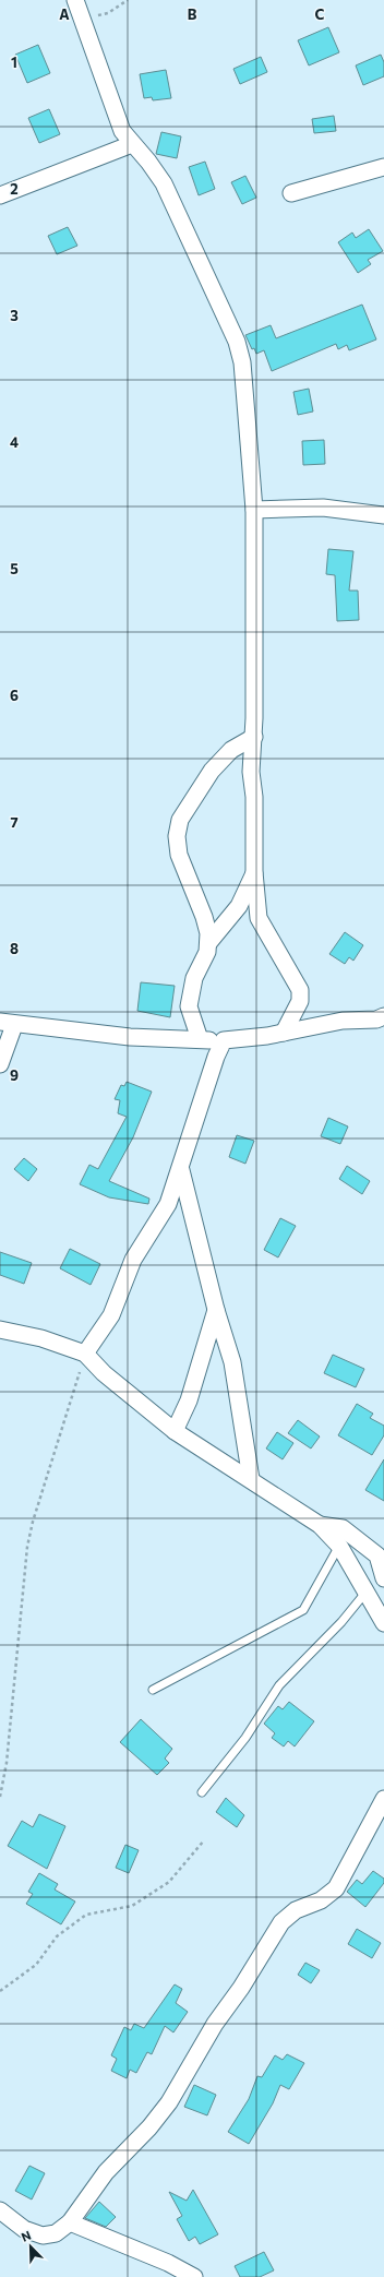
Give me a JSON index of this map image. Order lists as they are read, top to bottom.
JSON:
{
  "north": "top left",
  "grid": {
    "columns": ["A", "B", "C"],
    "rows": [
      "1",
      "2",
      "3",
      "4",
      "5",
      "6",
      "7",
      "8",
      "9"
    ]
  }
}
